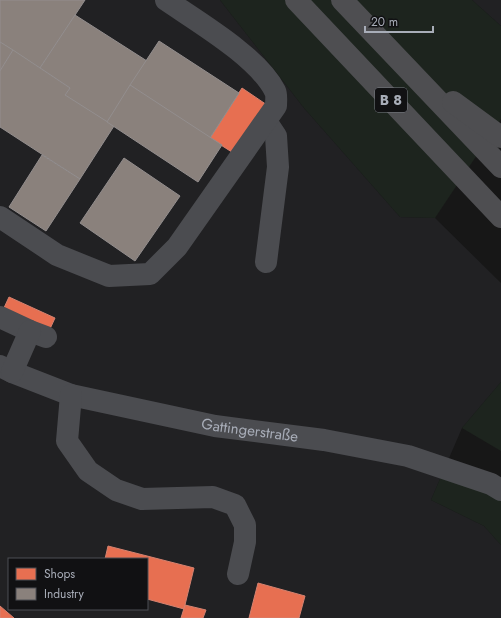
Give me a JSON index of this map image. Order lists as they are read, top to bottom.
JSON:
{
  "streets": {
    "highway": ["B 8"],
    "street": ["Gattingerstraße"]
  },
  "legend": ["Shops", "Industry"],
  "scale_bar": "20 m"
}
